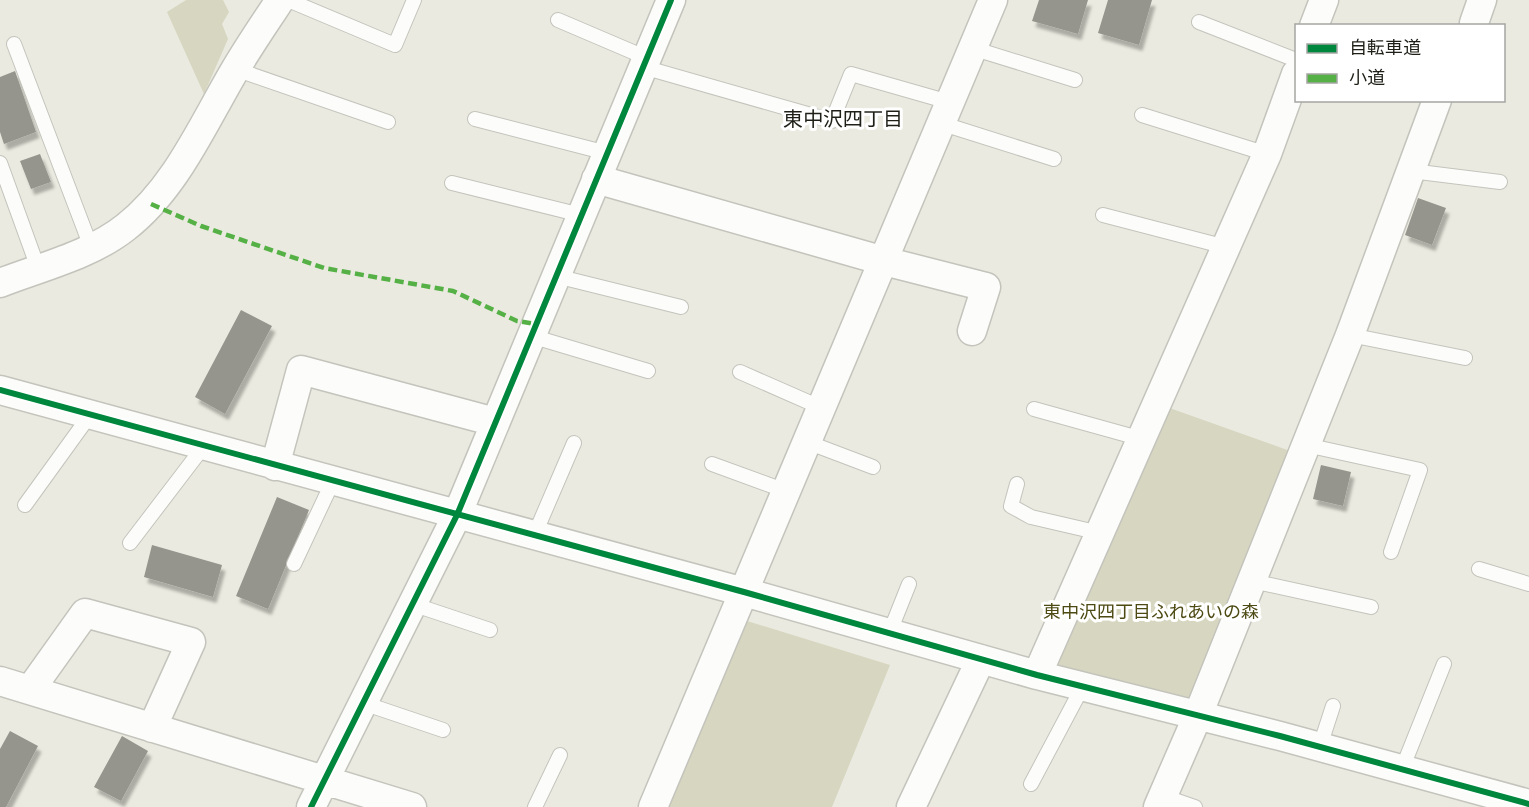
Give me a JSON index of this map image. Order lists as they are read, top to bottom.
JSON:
{
  "districts": ["東中沢四丁目"],
  "parks": ["東中沢四丁目ふれあいの森"],
  "legend": ["自転車道", "小道"]
}
